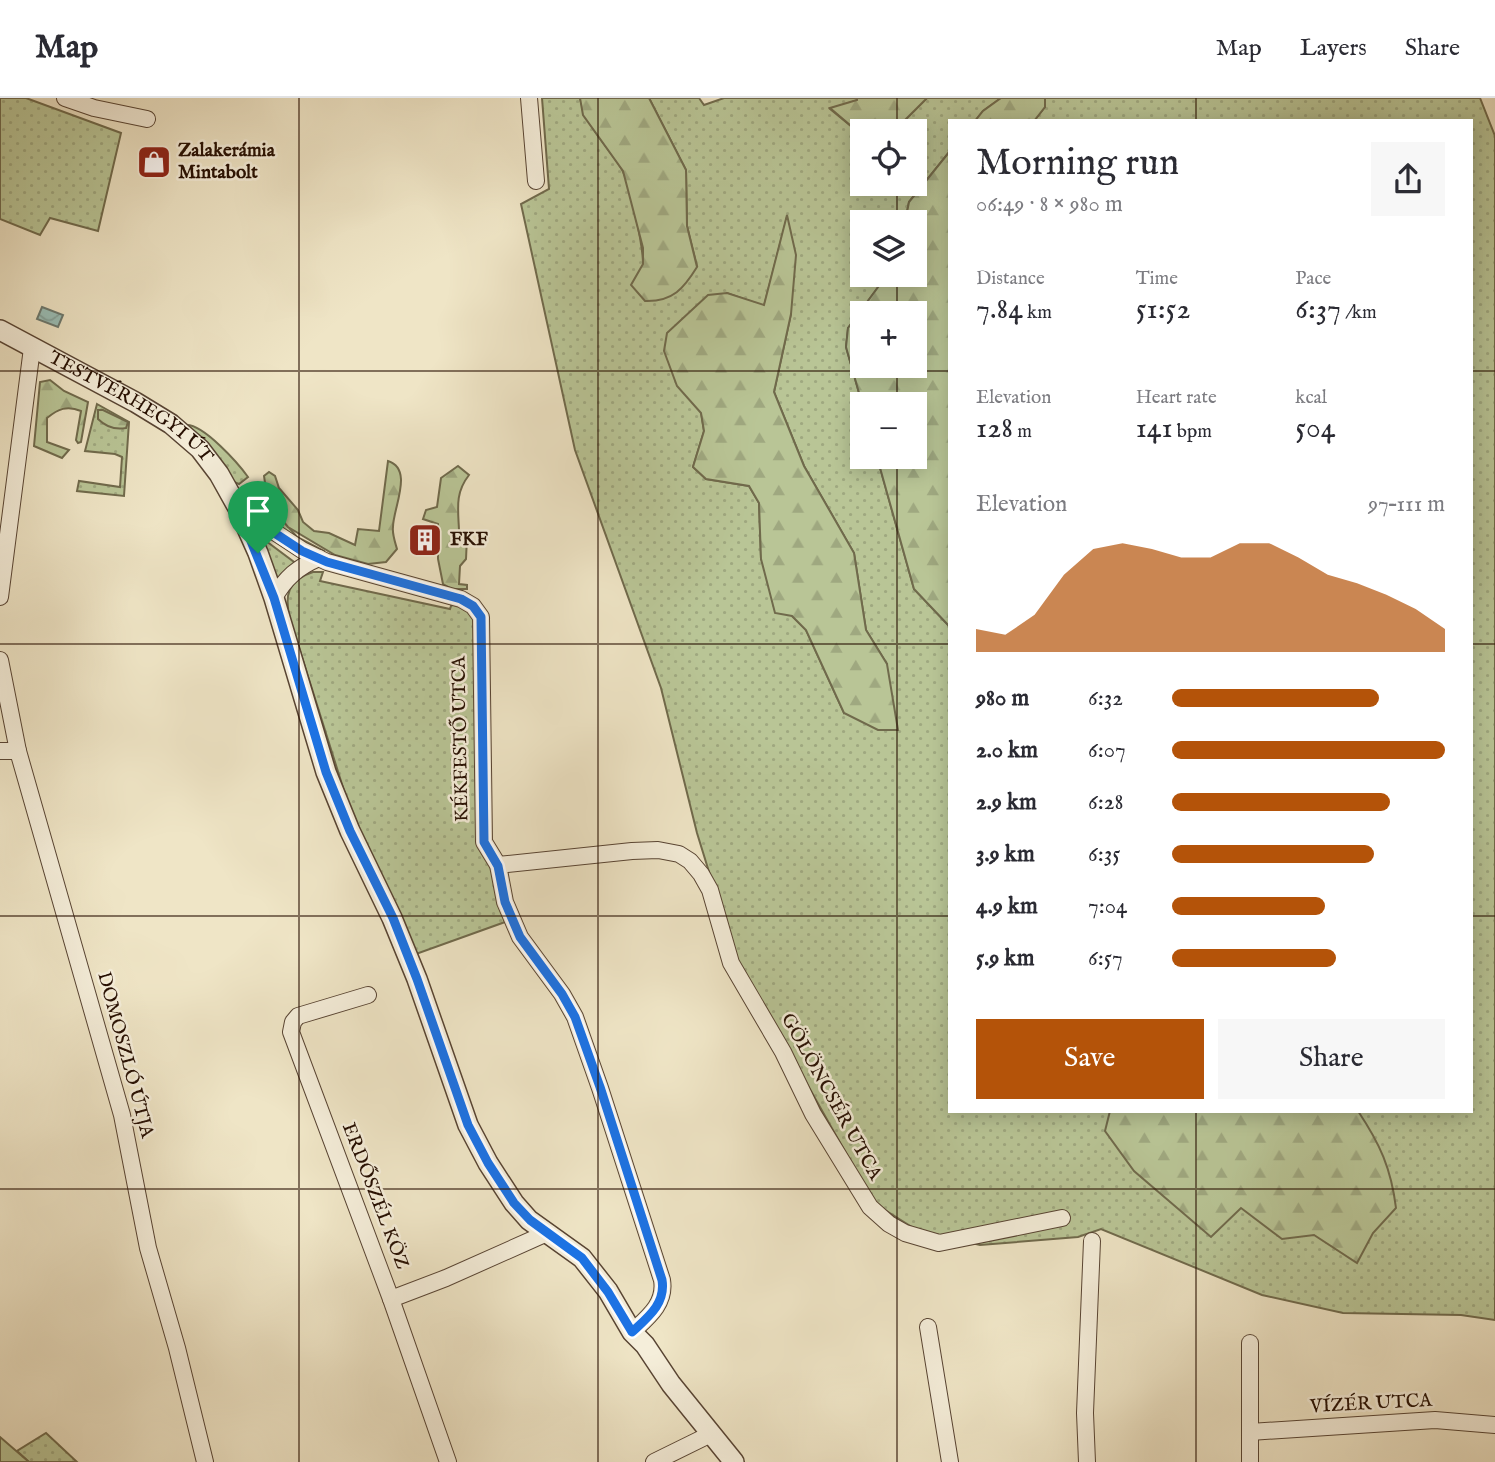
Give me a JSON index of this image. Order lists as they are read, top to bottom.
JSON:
{
  "streets": {
    "street": [
      "TESTVÉRHEGYI ÚT",
      "KÉKFESTŐ UTCA",
      "DOMOSZLÓ ÚTJA",
      "GÖLÖNCSÉR UTCA",
      "ERDŐSZÉL KÖZ",
      "VÍZÉR UTCA"
    ]
  },
  "crossings": [
    ["TESTVÉRHEGYI ÚT", "KÉKFESTŐ UTCA"],
    ["KÉKFESTŐ UTCA", "GÖLÖNCSÉR UTCA"]
  ],
  "places": {
    "shop": ["Zalakerámia Mintabolt"],
    "building": ["FKF"]
  },
  "page": {
    "header": "Map",
    "nav": ["Map", "Layers", "Share"],
    "map_buttons": ["+", "−"],
    "heading": ["Morning run", "06:49 · 8 × 980 m"],
    "stats": [
      ["Distance", "7.84 km"],
      ["Time", "51:52"],
      ["Pace", "6:37 /km"],
      ["Elevation", "128 m"],
      ["Heart rate", "141 bpm"],
      ["kcal", "504"]
    ],
    "chart": ["Elevation", "97–111 m"],
    "list": [
      {
        "name": "980 m",
        "note": "6:32"
      },
      {
        "name": "2.0 km",
        "note": "6:07"
      },
      {
        "name": "2.9 km",
        "note": "6:28"
      },
      {
        "name": "3.9 km",
        "note": "6:35"
      },
      {
        "name": "4.9 km",
        "note": "7:04"
      },
      {
        "name": "5.9 km",
        "note": "6:57"
      }
    ],
    "buttons": ["Save", "Share"]
  }
}
